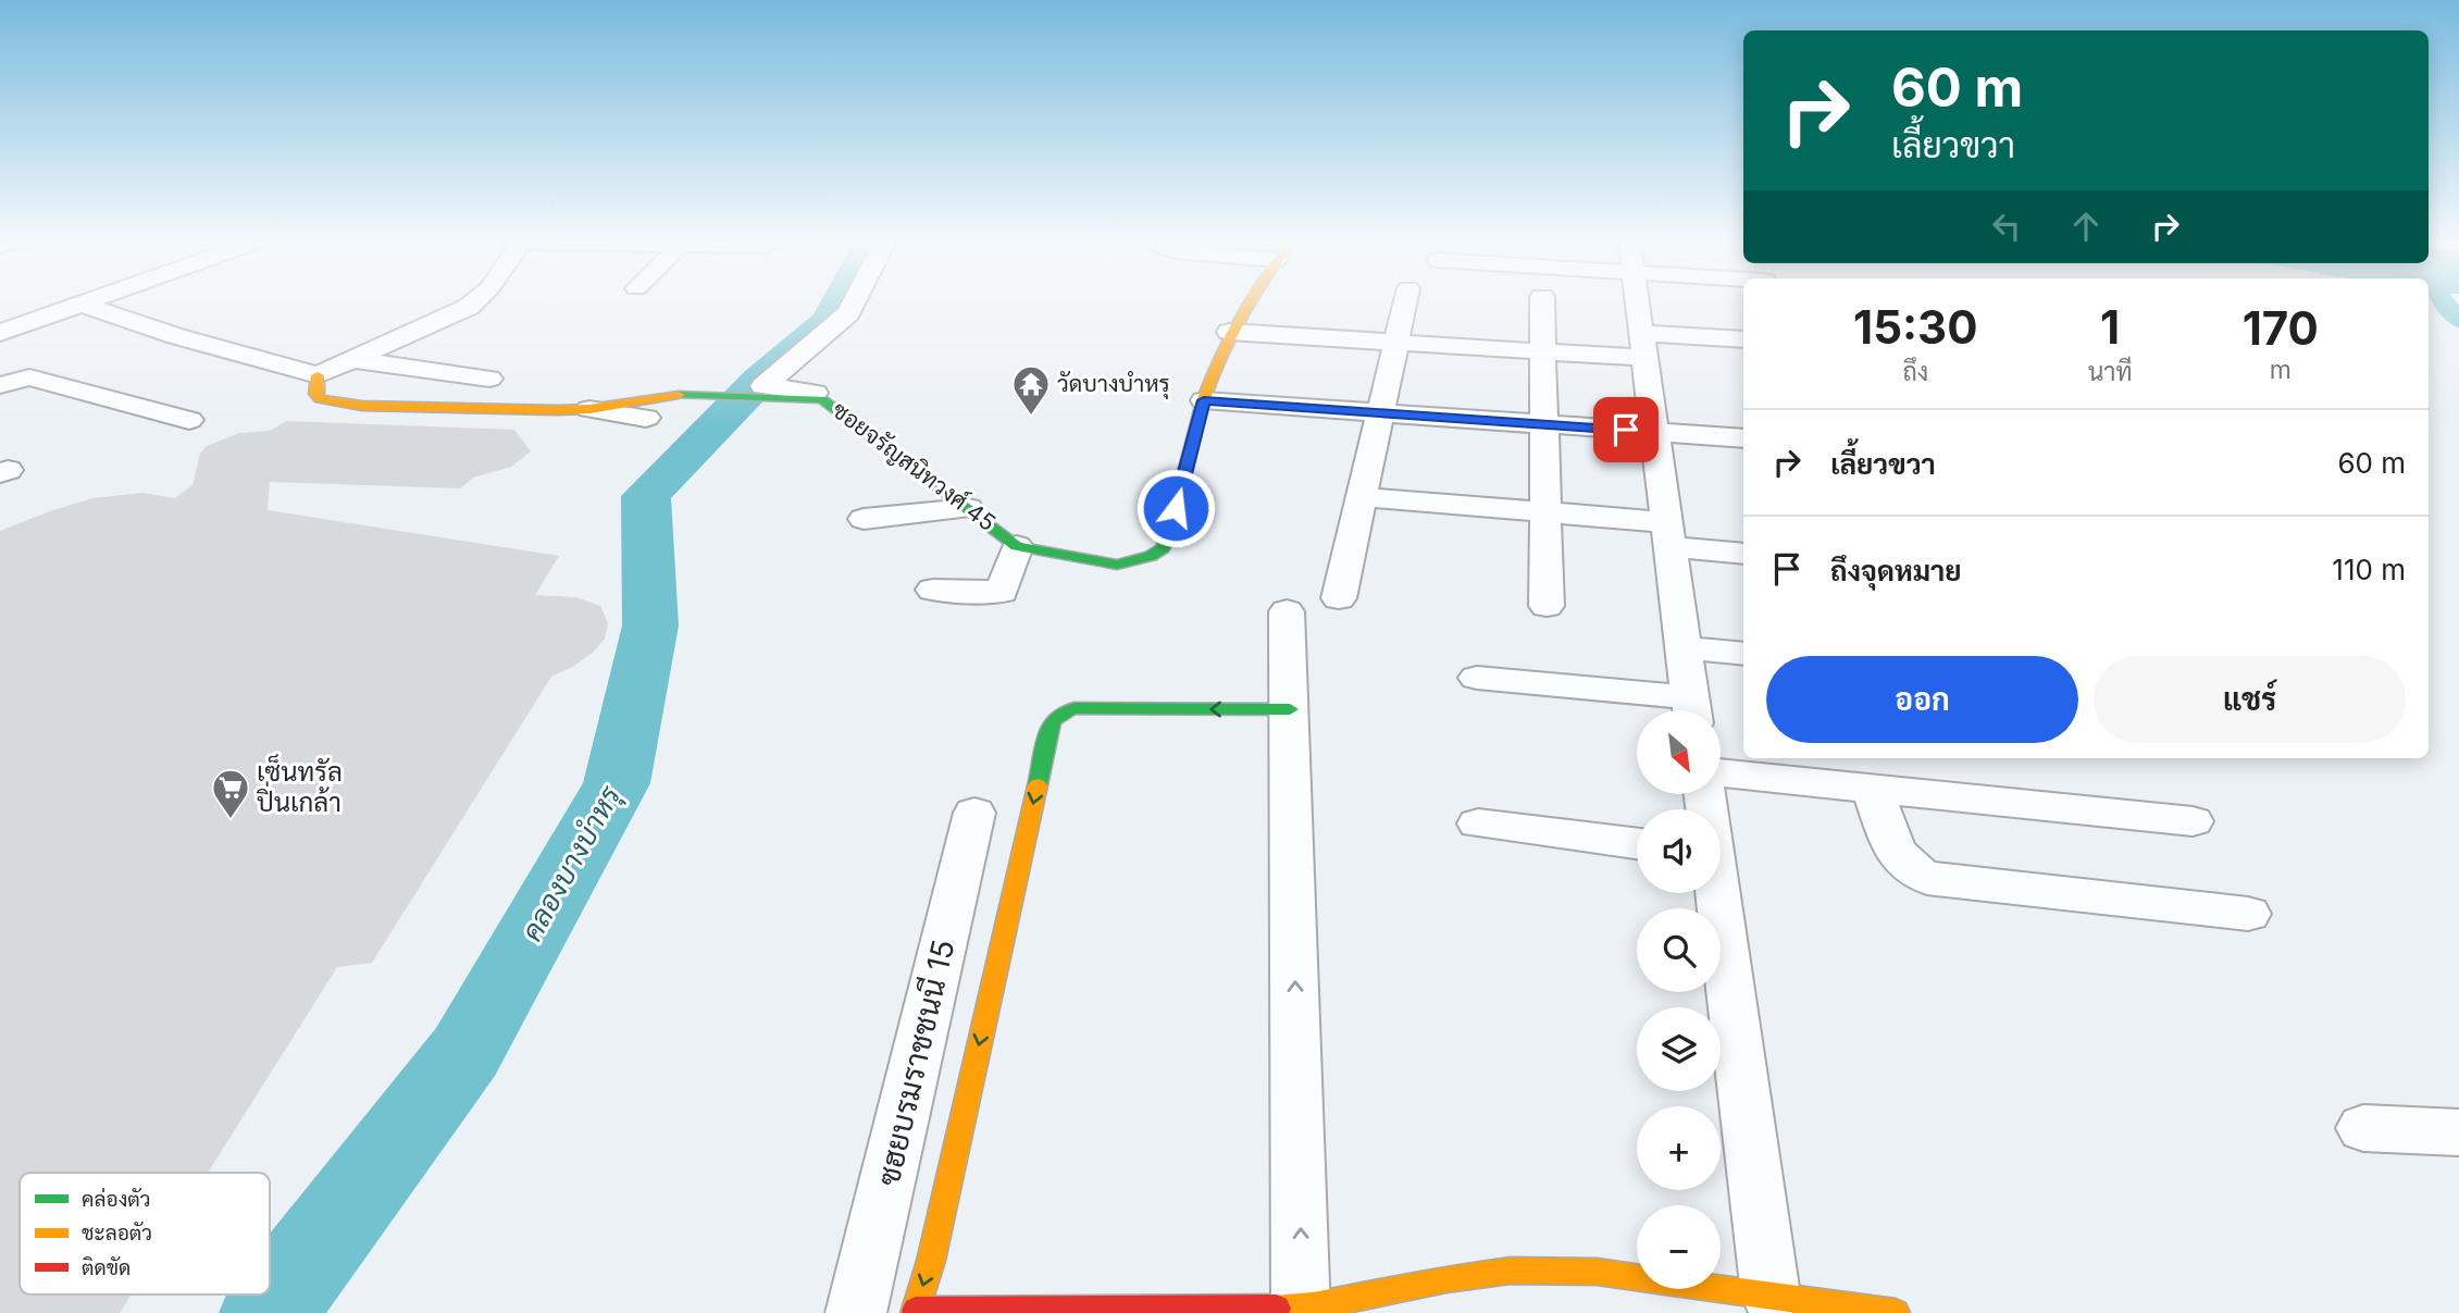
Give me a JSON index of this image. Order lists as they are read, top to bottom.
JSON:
{
  "streets": {
    "street": ["ซอยจรัญสนิทวงศ์ 45", "ซฮยบรมราชชนนี 15"]
  },
  "water": ["คลองบางบำหรุ"],
  "places": {
    "temple": ["วัดบางบำหรุ"],
    "supermarket": ["เซ็นทรัล ปิ่นเกล้า"]
  },
  "legend": ["คล่องตัว", "ชะลอตัว", "ติดขัด"],
  "north": "bottom right",
  "page": {
    "turn": ["60 m", "เลี้ยวขวา"],
    "eta": [
      "15:30",
      "ถึง",
      "1",
      "นาที",
      "170",
      "m"
    ],
    "list": [
      {
        "name": "เลี้ยวขวา",
        "value": "60 m"
      },
      {
        "name": "ถึงจุดหมาย",
        "value": "110 m"
      }
    ],
    "buttons": ["ออก", "แชร์"],
    "map_buttons": ["+", "−"]
  }
}
